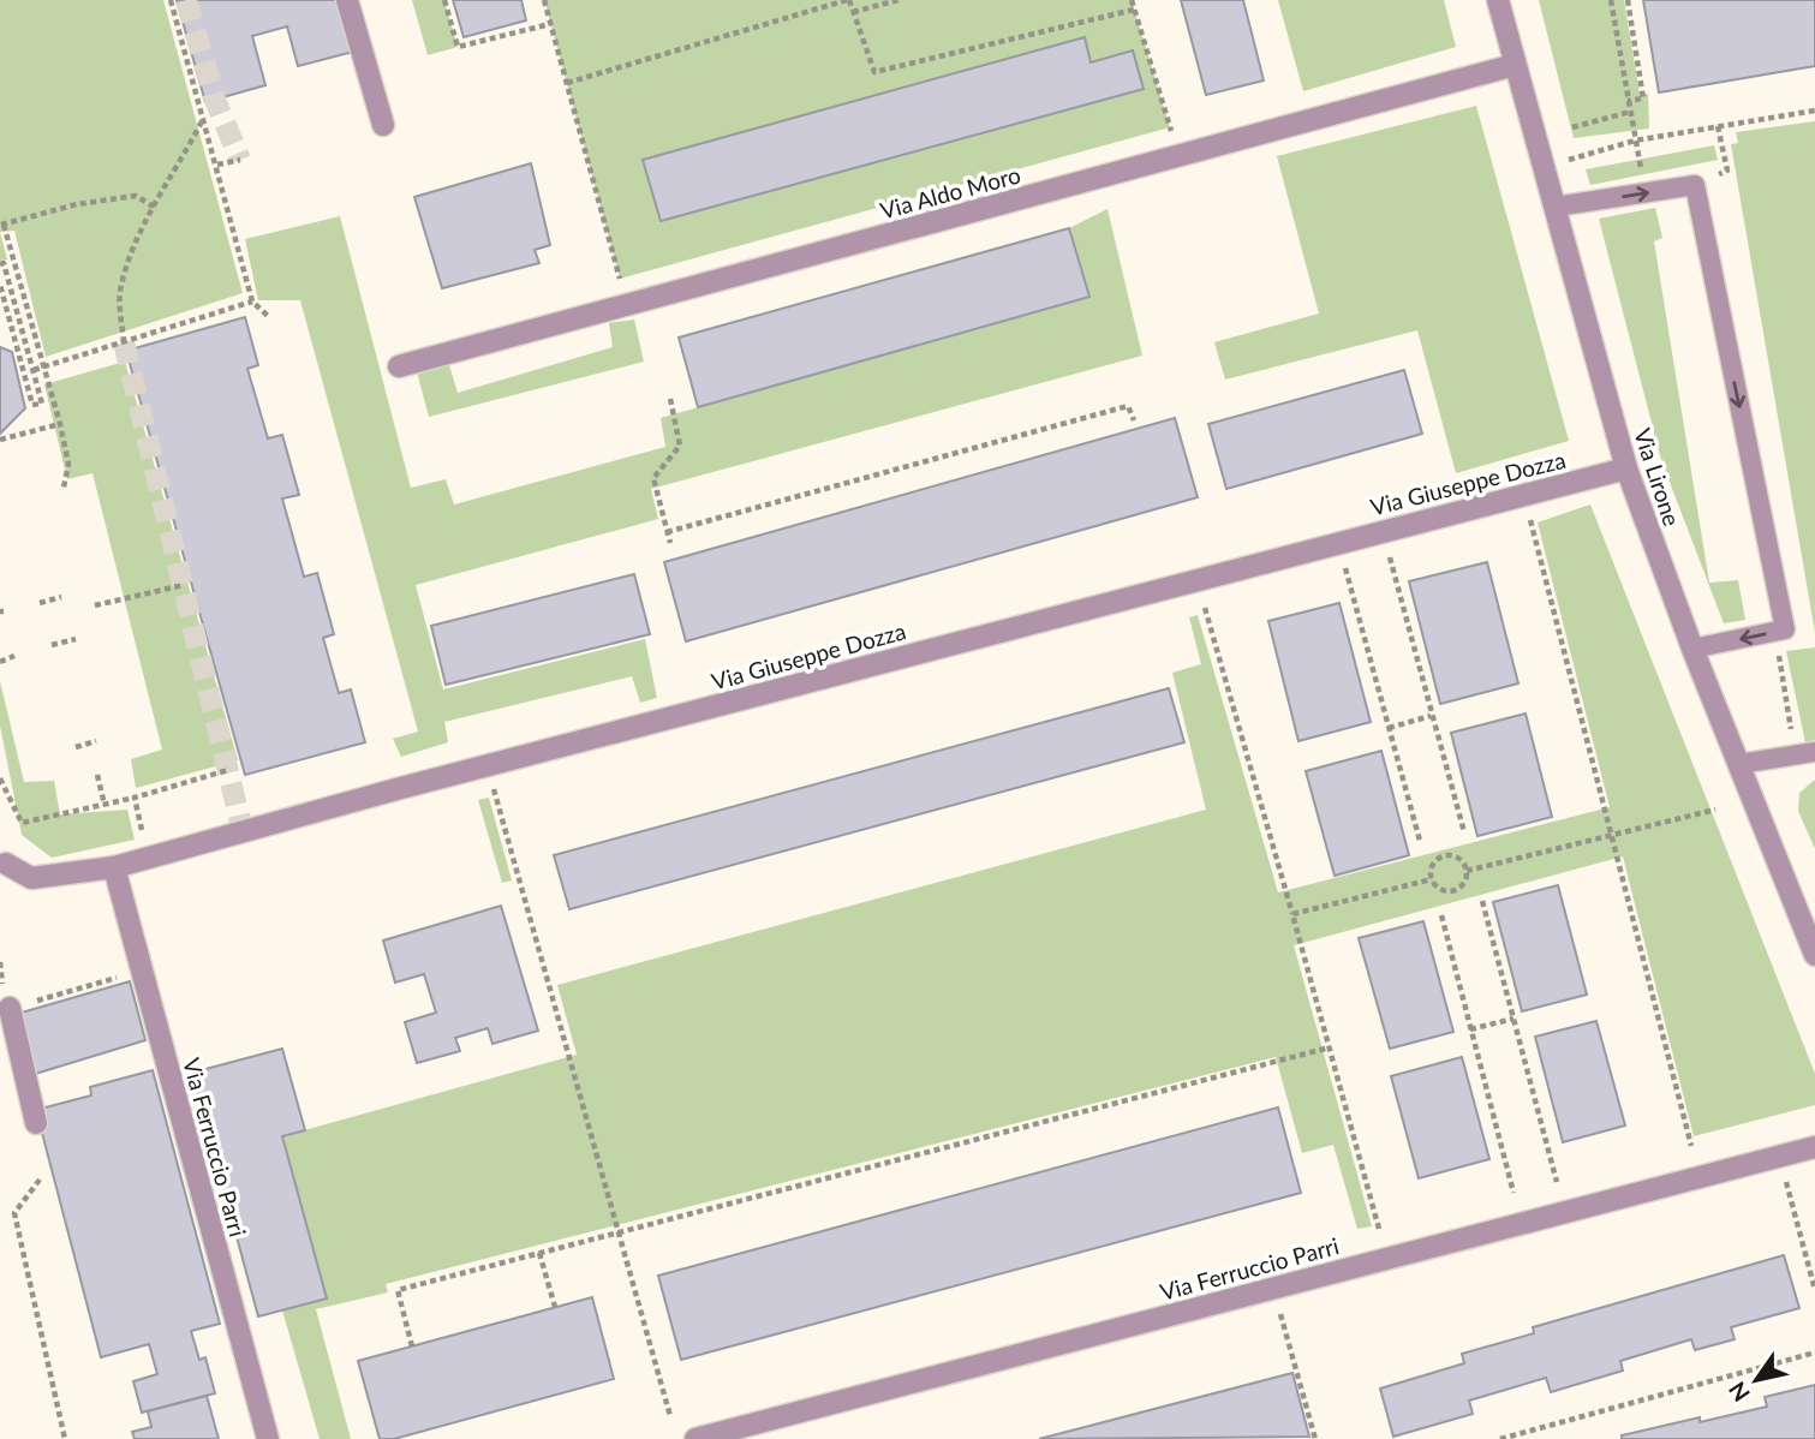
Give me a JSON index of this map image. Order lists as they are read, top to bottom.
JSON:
{
  "streets": {
    "street": [
      "Via Aldo Moro",
      "Via Lirone",
      "Via Giuseppe Dozza",
      "Via Ferruccio Parri"
    ]
  },
  "crossings": [
    ["Via Aldo Moro", "Via Lirone"],
    ["Via Lirone", "Via Giuseppe Dozza"],
    ["Via Giuseppe Dozza", "Via Ferruccio Parri"]
  ],
  "north": "bottom left"
}
